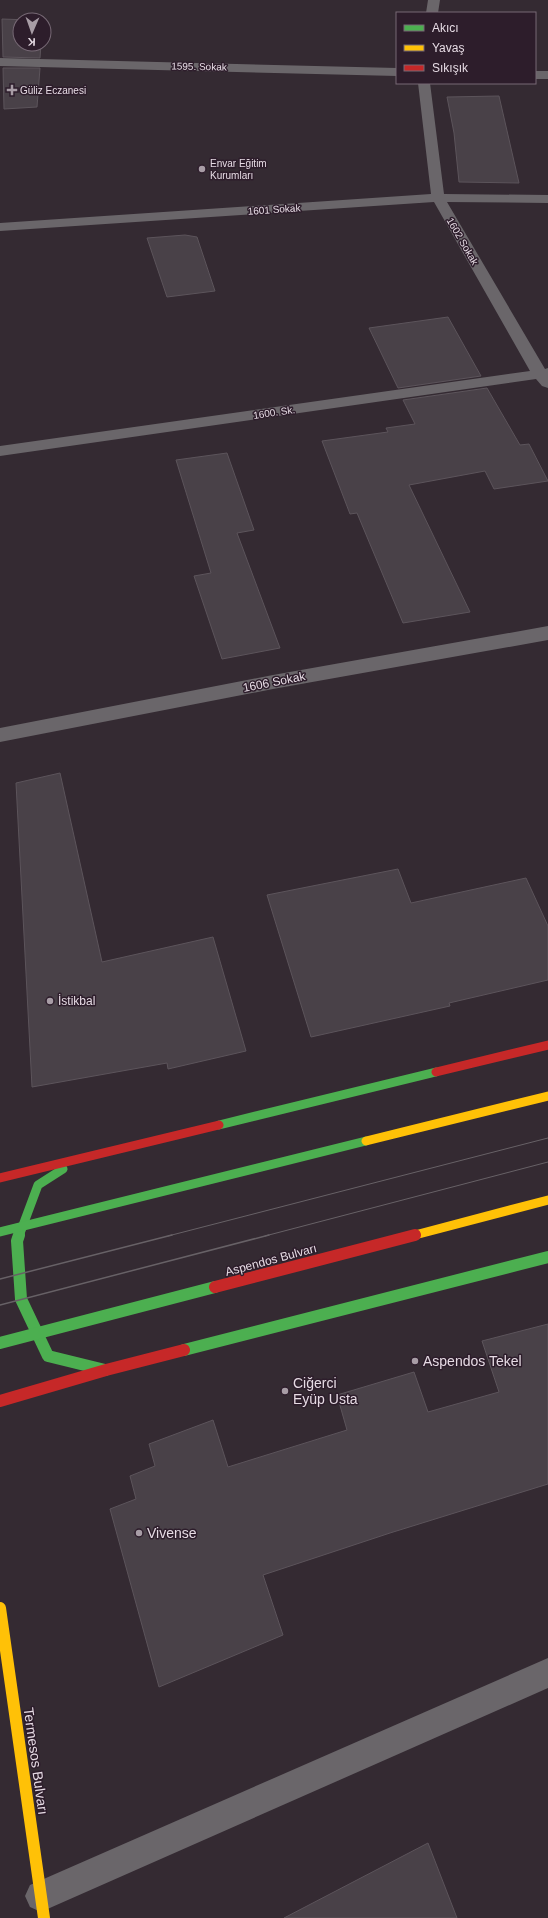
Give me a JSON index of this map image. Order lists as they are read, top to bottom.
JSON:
{
  "streets": {
    "main road": ["Aspendos Bulvarı", "Termesos Bulvarı"],
    "street": [
      "1595. Sokak",
      "1601 Sokak",
      "1602 Sokak",
      "1600. Sk.",
      "1606 Sokak"
    ]
  },
  "crossings": [
    ["1601 Sokak", "1602 Sokak"],
    ["1602 Sokak", "1600. Sk."]
  ],
  "places": {
    "health": ["Güliz Eczanesi"],
    "other": [
      "Envar Eğitim Kurumları",
      "İstikbal",
      "Aspendos Tekel",
      "Ciğerci Eyüp Usta",
      "Vivense"
    ]
  },
  "legend": ["Akıcı", "Yavaş", "Sıkışık"],
  "north": "bottom"
}
